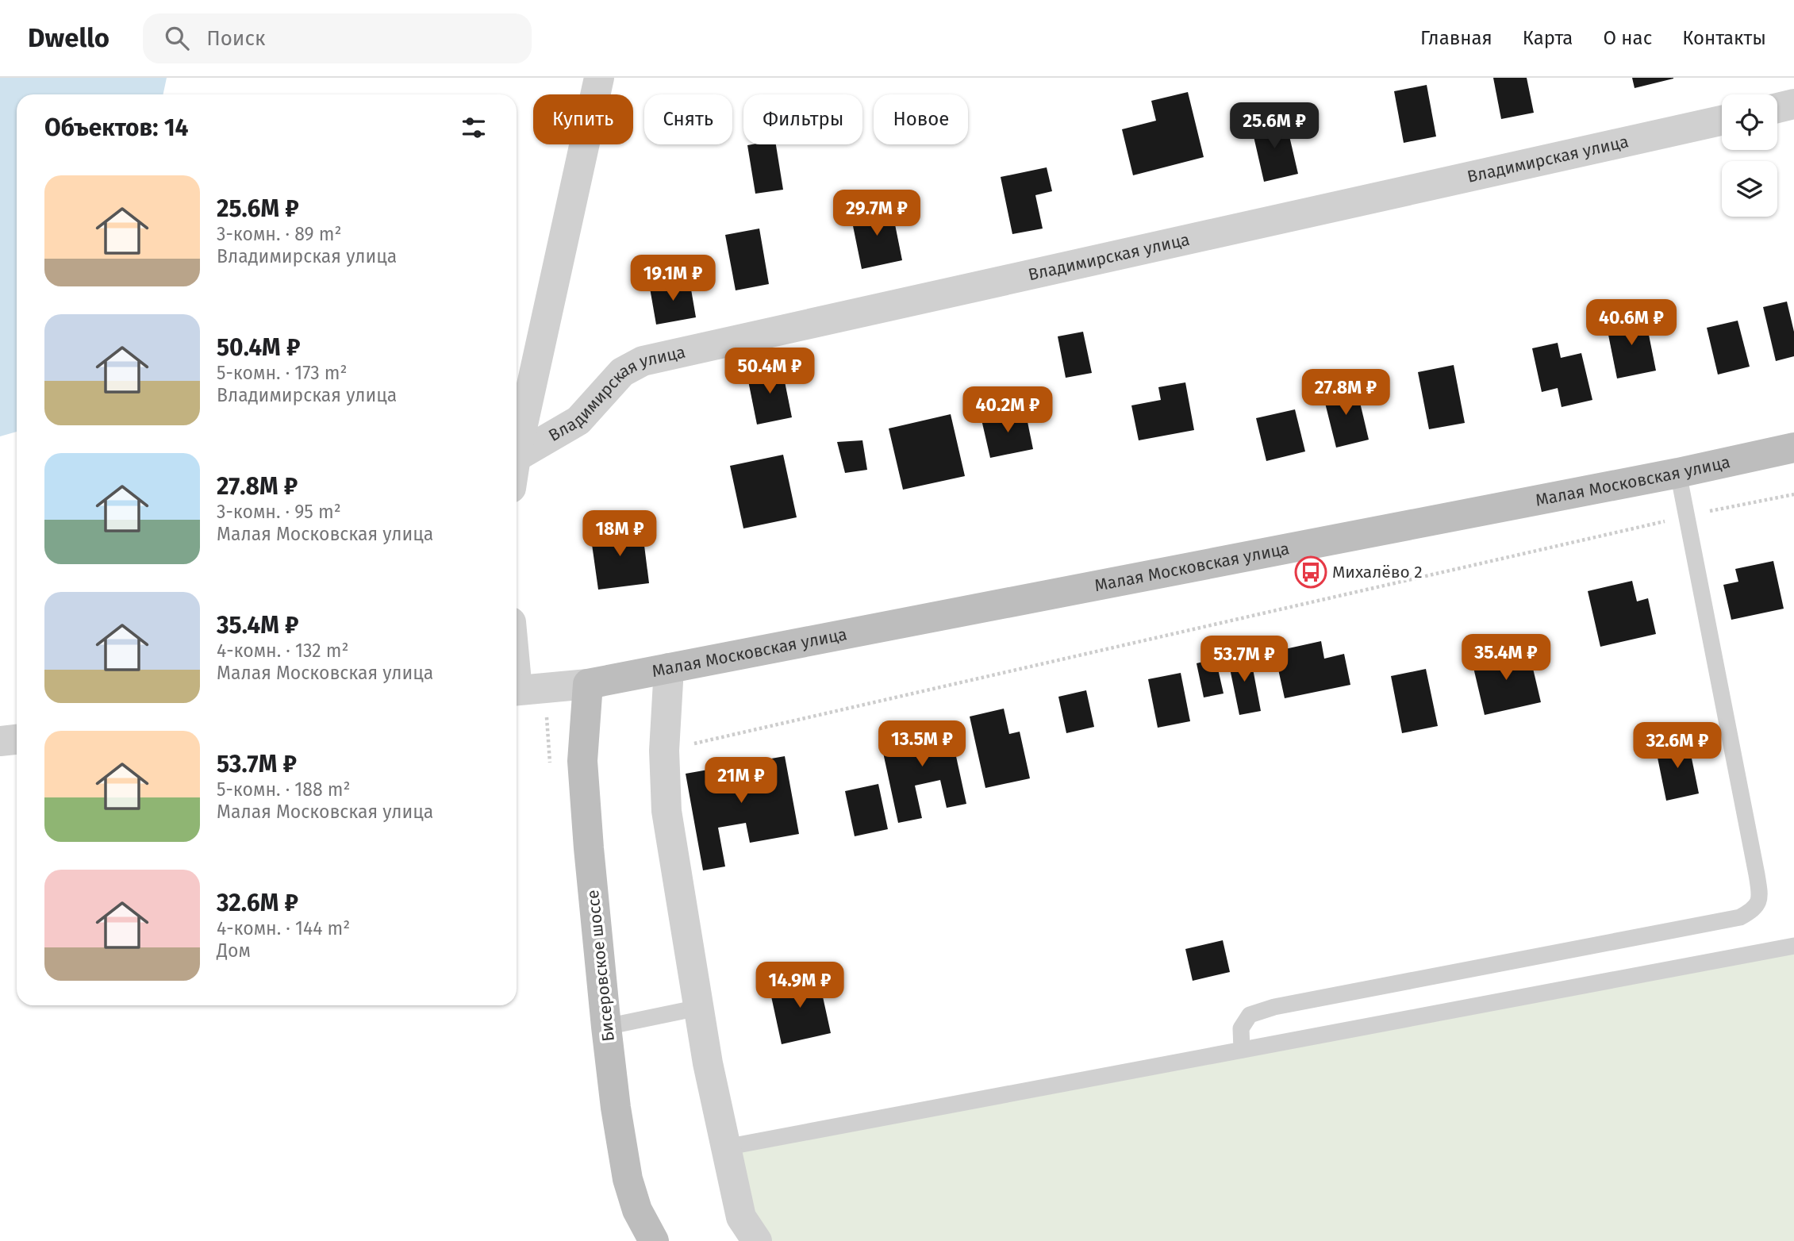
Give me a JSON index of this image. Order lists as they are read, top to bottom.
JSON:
{
  "streets": {
    "main road": ["Малая Московская улица", "Бисеровское шоссе"],
    "street": ["Владимирская улица"]
  },
  "crossings": [
    ["Малая Московская улица", "Бисеровское шоссе"]
  ],
  "places": {
    "bus stop": ["Михалёво 2"]
  },
  "page": {
    "header": "Dwello",
    "search": "Поиск",
    "nav": [
      "Главная",
      "Карта",
      "О нас",
      "Контакты"
    ],
    "chip": [
      "Купить",
      "Снять",
      "Фильтры",
      "Новое"
    ],
    "heading": "Объектов: 14",
    "price": [
      "25.6M ₽",
      "29.7M ₽",
      "19.1M ₽",
      "40.6M ₽",
      "50.4M ₽",
      "27.8M ₽",
      "40.2M ₽",
      "18M ₽",
      "35.4M ₽",
      "53.7M ₽",
      "13.5M ₽",
      "32.6M ₽",
      "21M ₽",
      "14.9M ₽"
    ],
    "list": [
      {
        "name": "25.6M ₽",
        "note": "3-комн. · 89 m² · Владимирская улица"
      },
      {
        "name": "50.4M ₽",
        "note": "5-комн. · 173 m² · Владимирская улица"
      },
      {
        "name": "27.8M ₽",
        "note": "3-комн. · 95 m² · Малая Московская улица"
      },
      {
        "name": "35.4M ₽",
        "note": "4-комн. · 132 m² · Малая Московская улица"
      },
      {
        "name": "53.7M ₽",
        "note": "5-комн. · 188 m² · Малая Московская улица"
      },
      {
        "name": "32.6M ₽",
        "note": "4-комн. · 144 m² · Дом"
      }
    ]
  }
}
